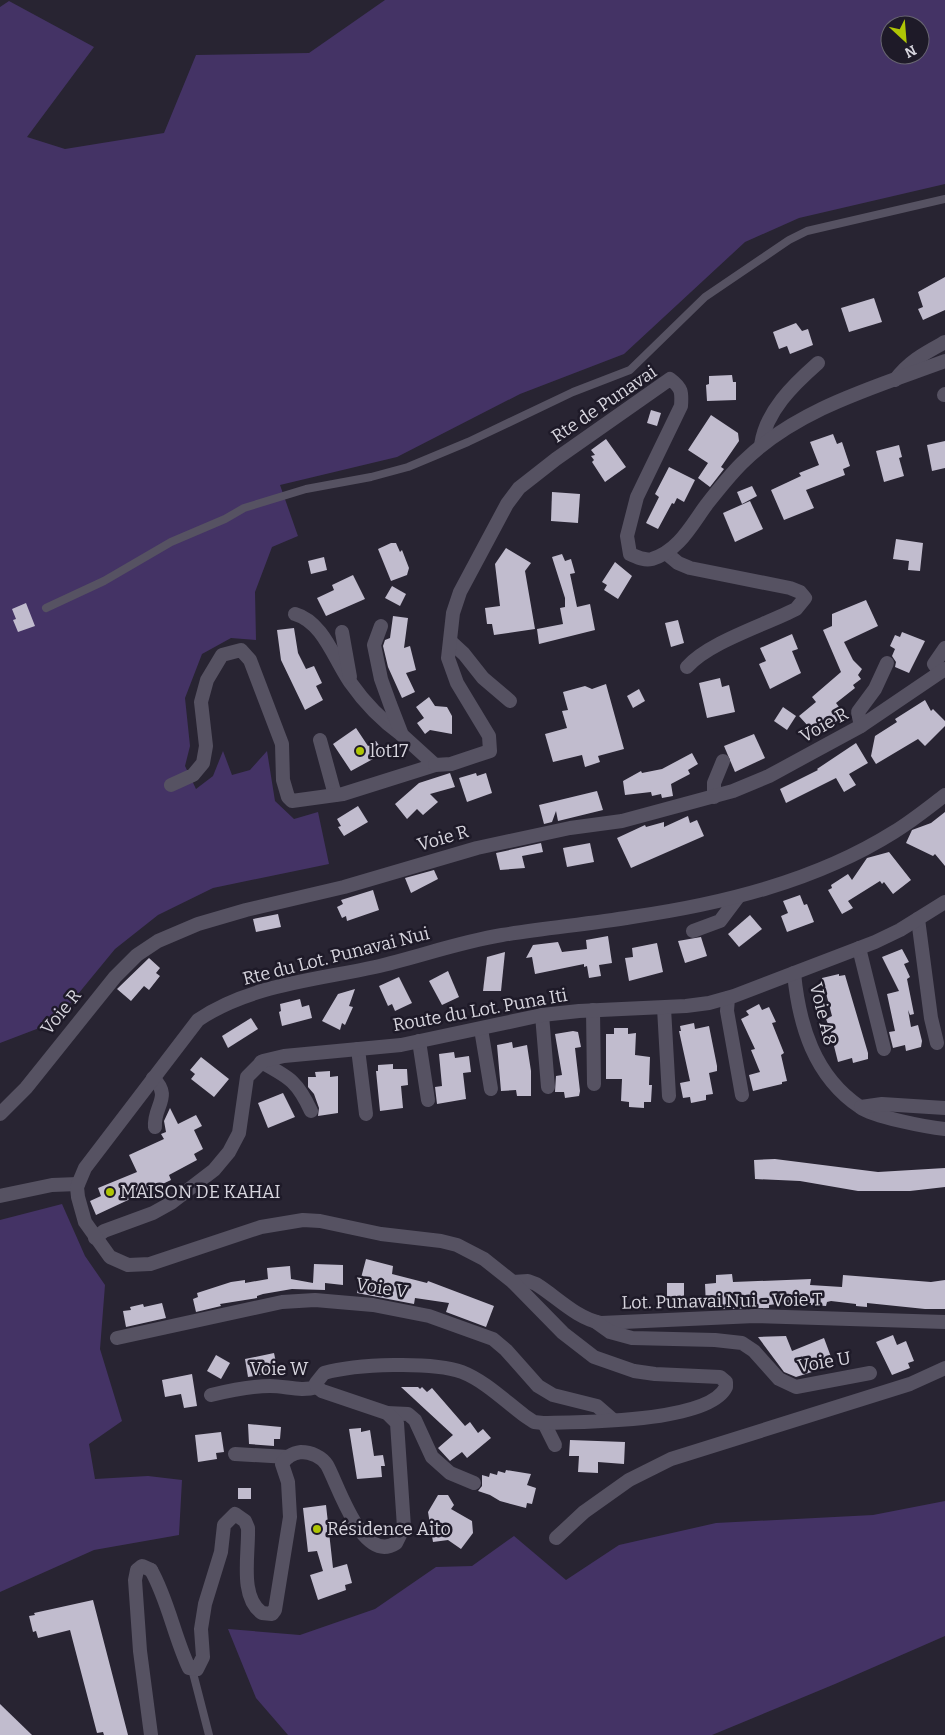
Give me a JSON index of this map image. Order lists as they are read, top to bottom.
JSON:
{
  "streets": {
    "street": [
      "Rte de Punavai",
      "Voie R",
      "Rte du Lot. Punavai Nui",
      "Route du Lot. Puna Iti",
      "Voie A8",
      "Voie V",
      "Lot. Punavai Nui - Voie T",
      "Voie U",
      "Voie W"
    ]
  },
  "crossings": [
    ["Route du Lot. Puna Iti", "Voie A8"],
    ["Lot. Punavai Nui - Voie T", "Voie U"]
  ],
  "places": ["lot17", "MAISON DE KAHAI", "Résidence Aito"],
  "north": "bottom right"
}
